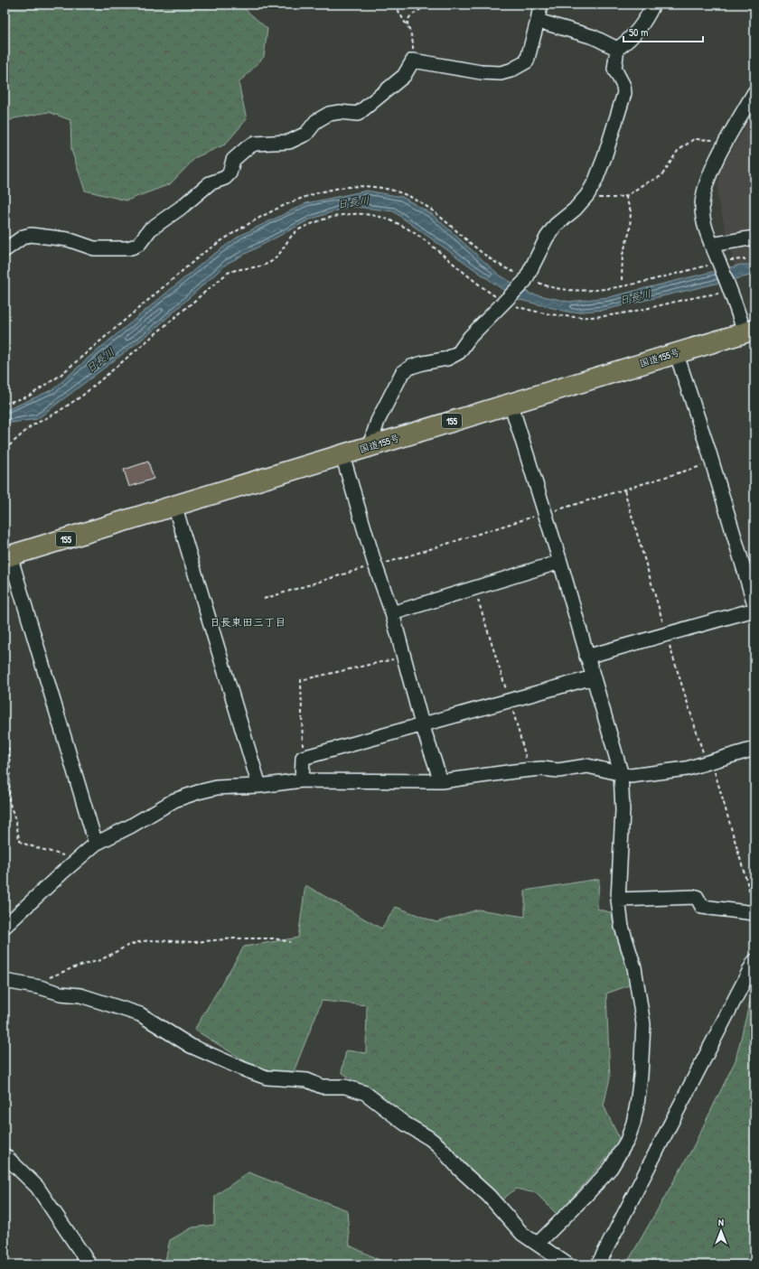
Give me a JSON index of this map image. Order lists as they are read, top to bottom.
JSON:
{
  "streets": {
    "highway": ["国道155号", "155"]
  },
  "districts": ["日長東田三丁目"],
  "water": ["日長川"],
  "scale_bar": "50 m",
  "north": "top"
}
